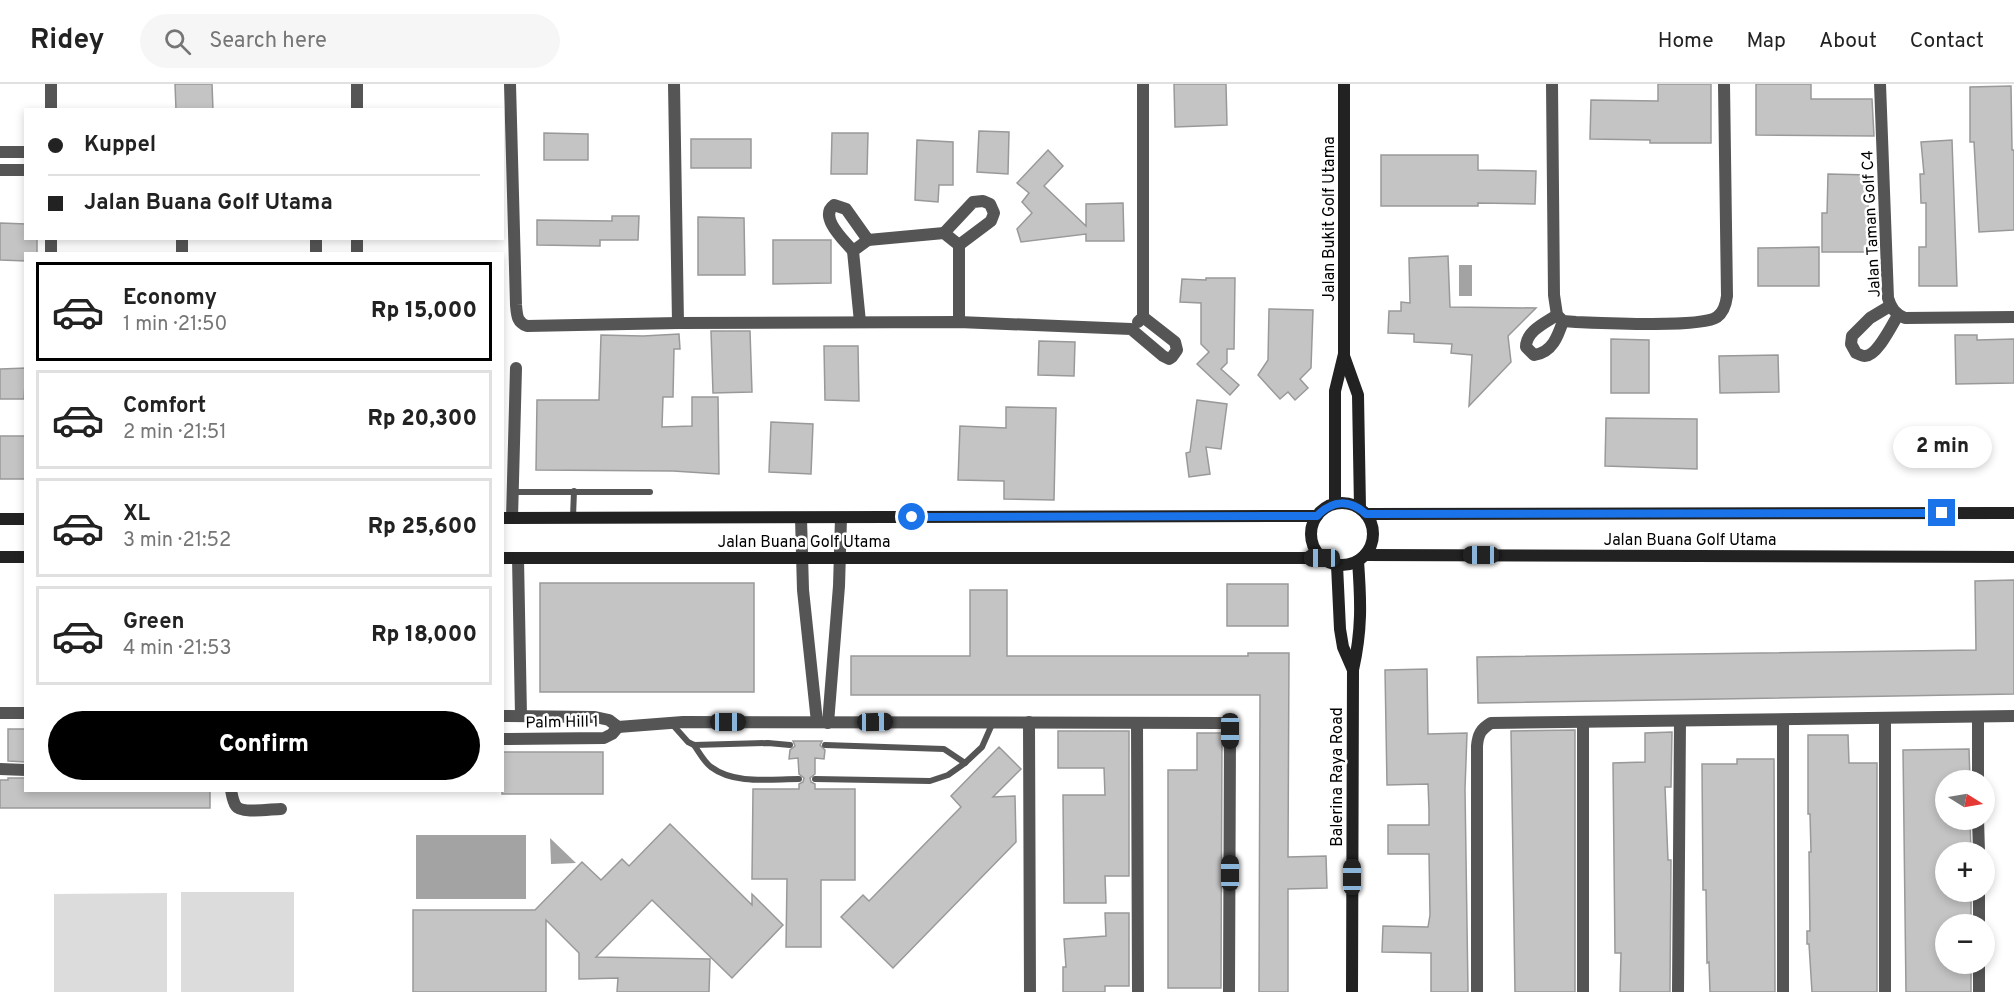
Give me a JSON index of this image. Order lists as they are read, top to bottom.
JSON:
{
  "streets": {
    "main road": ["Jalan Bukit Golf Utama", "Jalan Buana Golf Utama", "Balerina Raya Road"],
    "street": ["Jalan Taman Golf C4", "Palm Hill 1"]
  },
  "crossings": [
    ["Jalan Bukit Golf Utama", "Jalan Buana Golf Utama"],
    ["Jalan Bukit Golf Utama", "Balerina Raya Road"],
    ["Jalan Buana Golf Utama", "Palm Hill 1"],
    ["Jalan Buana Golf Utama", "Balerina Raya Road"]
  ],
  "north": "right",
  "page": {
    "header": "Ridey",
    "search": "Search here",
    "nav": [
      "Home",
      "Map",
      "About",
      "Contact"
    ],
    "banner": ["Kuppel", "Jalan Buana Golf Utama"],
    "list": [
      {
        "name": "Economy",
        "note": "1 min · 21:50",
        "value": "Rp 15,000"
      },
      {
        "name": "Comfort",
        "note": "2 min · 21:51",
        "value": "Rp 20,300"
      },
      {
        "name": "XL",
        "note": "3 min · 21:52",
        "value": "Rp 25,600"
      },
      {
        "name": "Green",
        "note": "4 min · 21:53",
        "value": "Rp 18,000"
      }
    ],
    "bubble": "2 min",
    "buttons": "Confirm",
    "map_buttons": ["+", "−"]
  }
}
